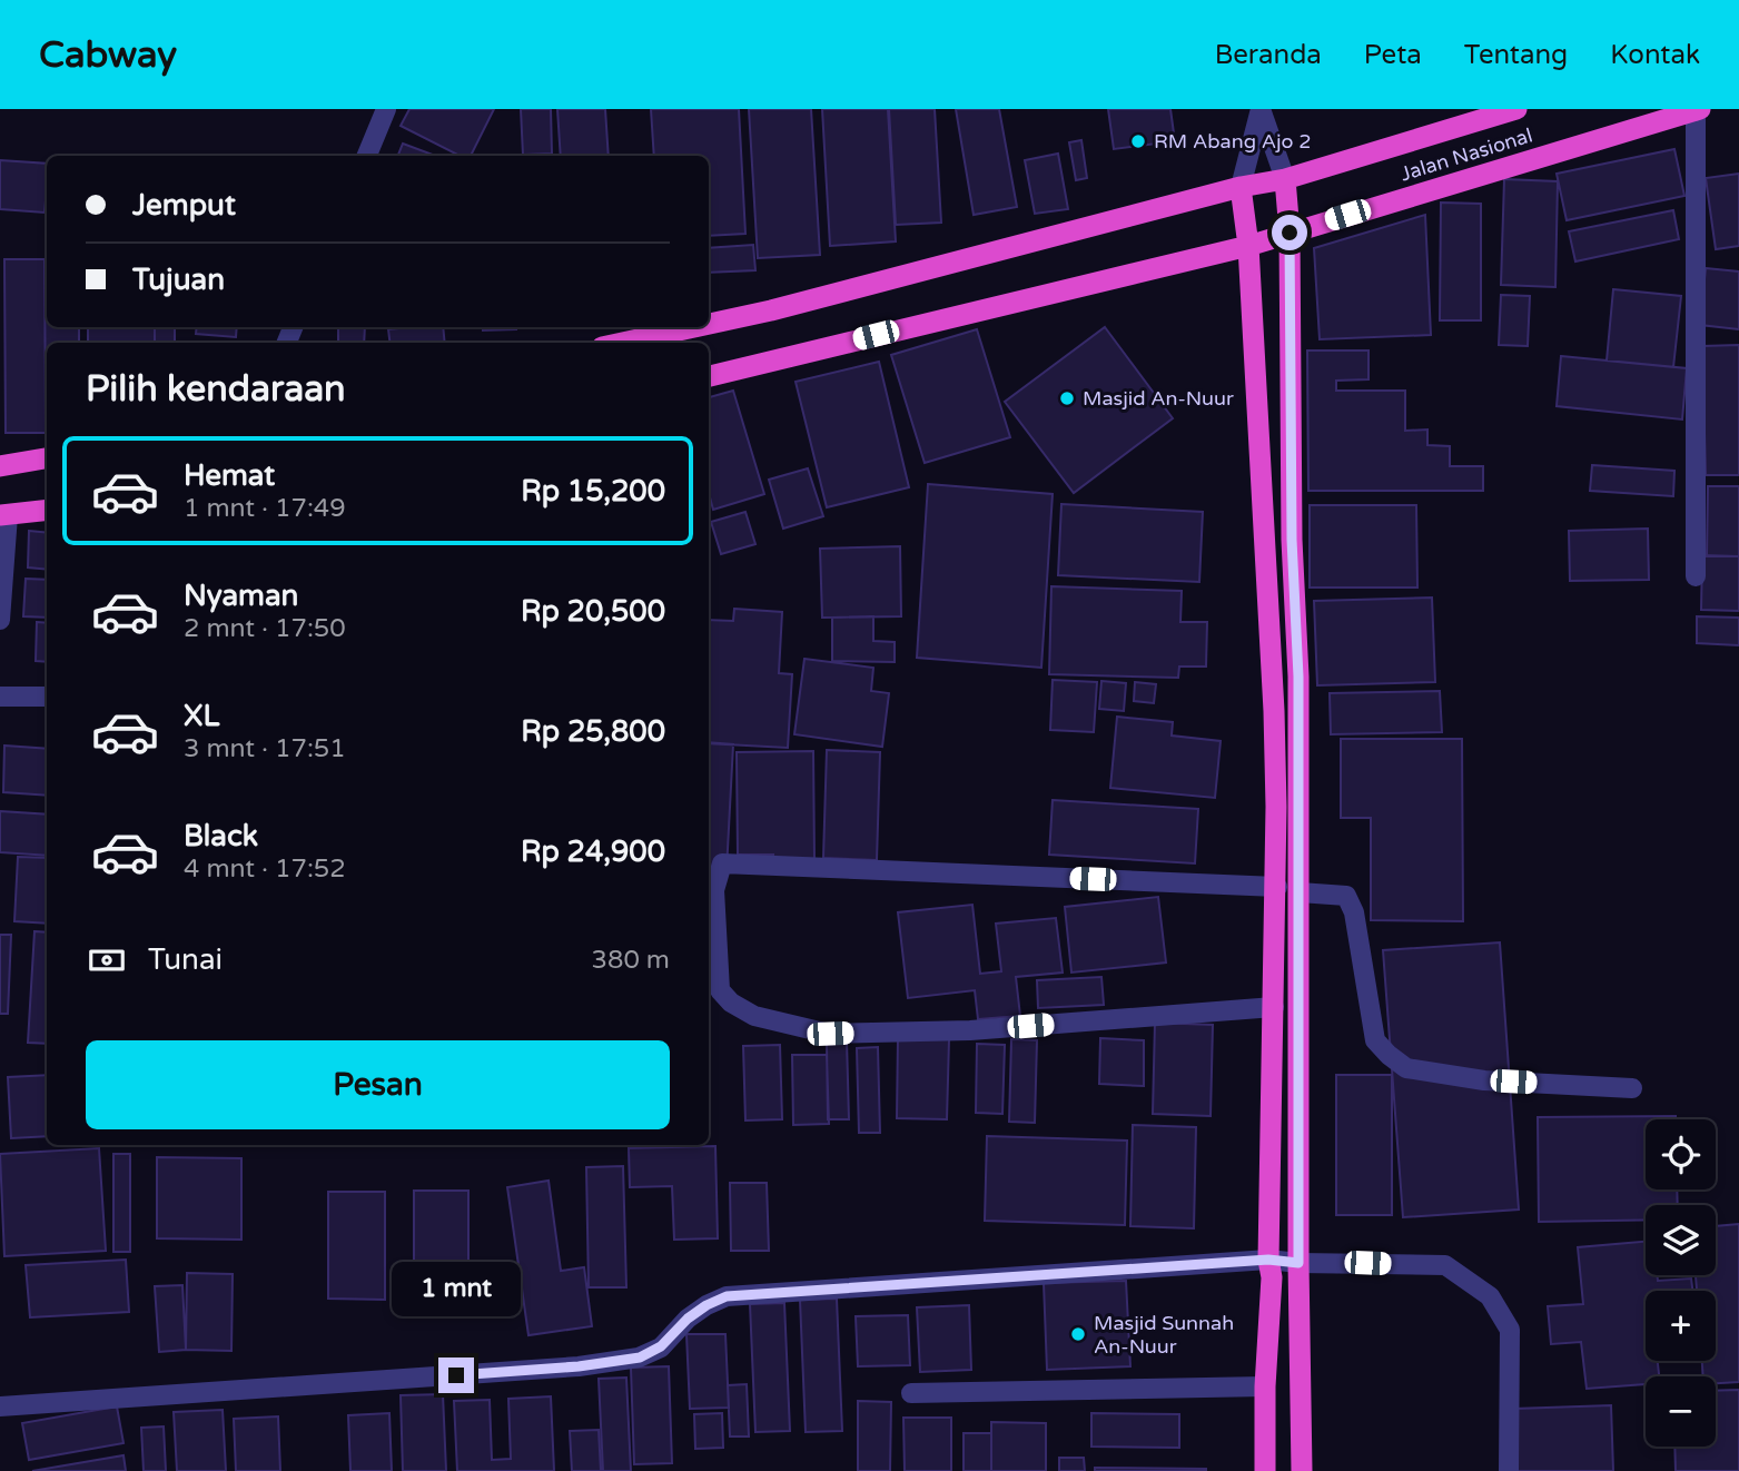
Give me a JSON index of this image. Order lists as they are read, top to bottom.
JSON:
{
  "streets": {
    "highway": ["Jalan Nasional"]
  },
  "places": ["RM Abang Ajo 2", "Masjid An-Nuur", "Masjid Sunnah An-Nuur"],
  "page": {
    "header": "Cabway",
    "nav": [
      "Beranda",
      "Peta",
      "Tentang",
      "Kontak"
    ],
    "banner": ["Jemput", "Tujuan"],
    "heading": "Pilih kendaraan",
    "list": [
      {
        "name": "Hemat",
        "note": "1 mnt · 17:49",
        "value": "Rp 15,200"
      },
      {
        "name": "Nyaman",
        "note": "2 mnt · 17:50",
        "value": "Rp 20,500"
      },
      {
        "name": "XL",
        "note": "3 mnt · 17:51",
        "value": "Rp 25,800"
      },
      {
        "name": "Black",
        "note": "4 mnt · 17:52",
        "value": "Rp 24,900"
      }
    ],
    "pay": ["Tunai", "380 m"],
    "buttons": "Pesan",
    "map_buttons": ["+", "−"],
    "bubble": "1 mnt"
  }
}
